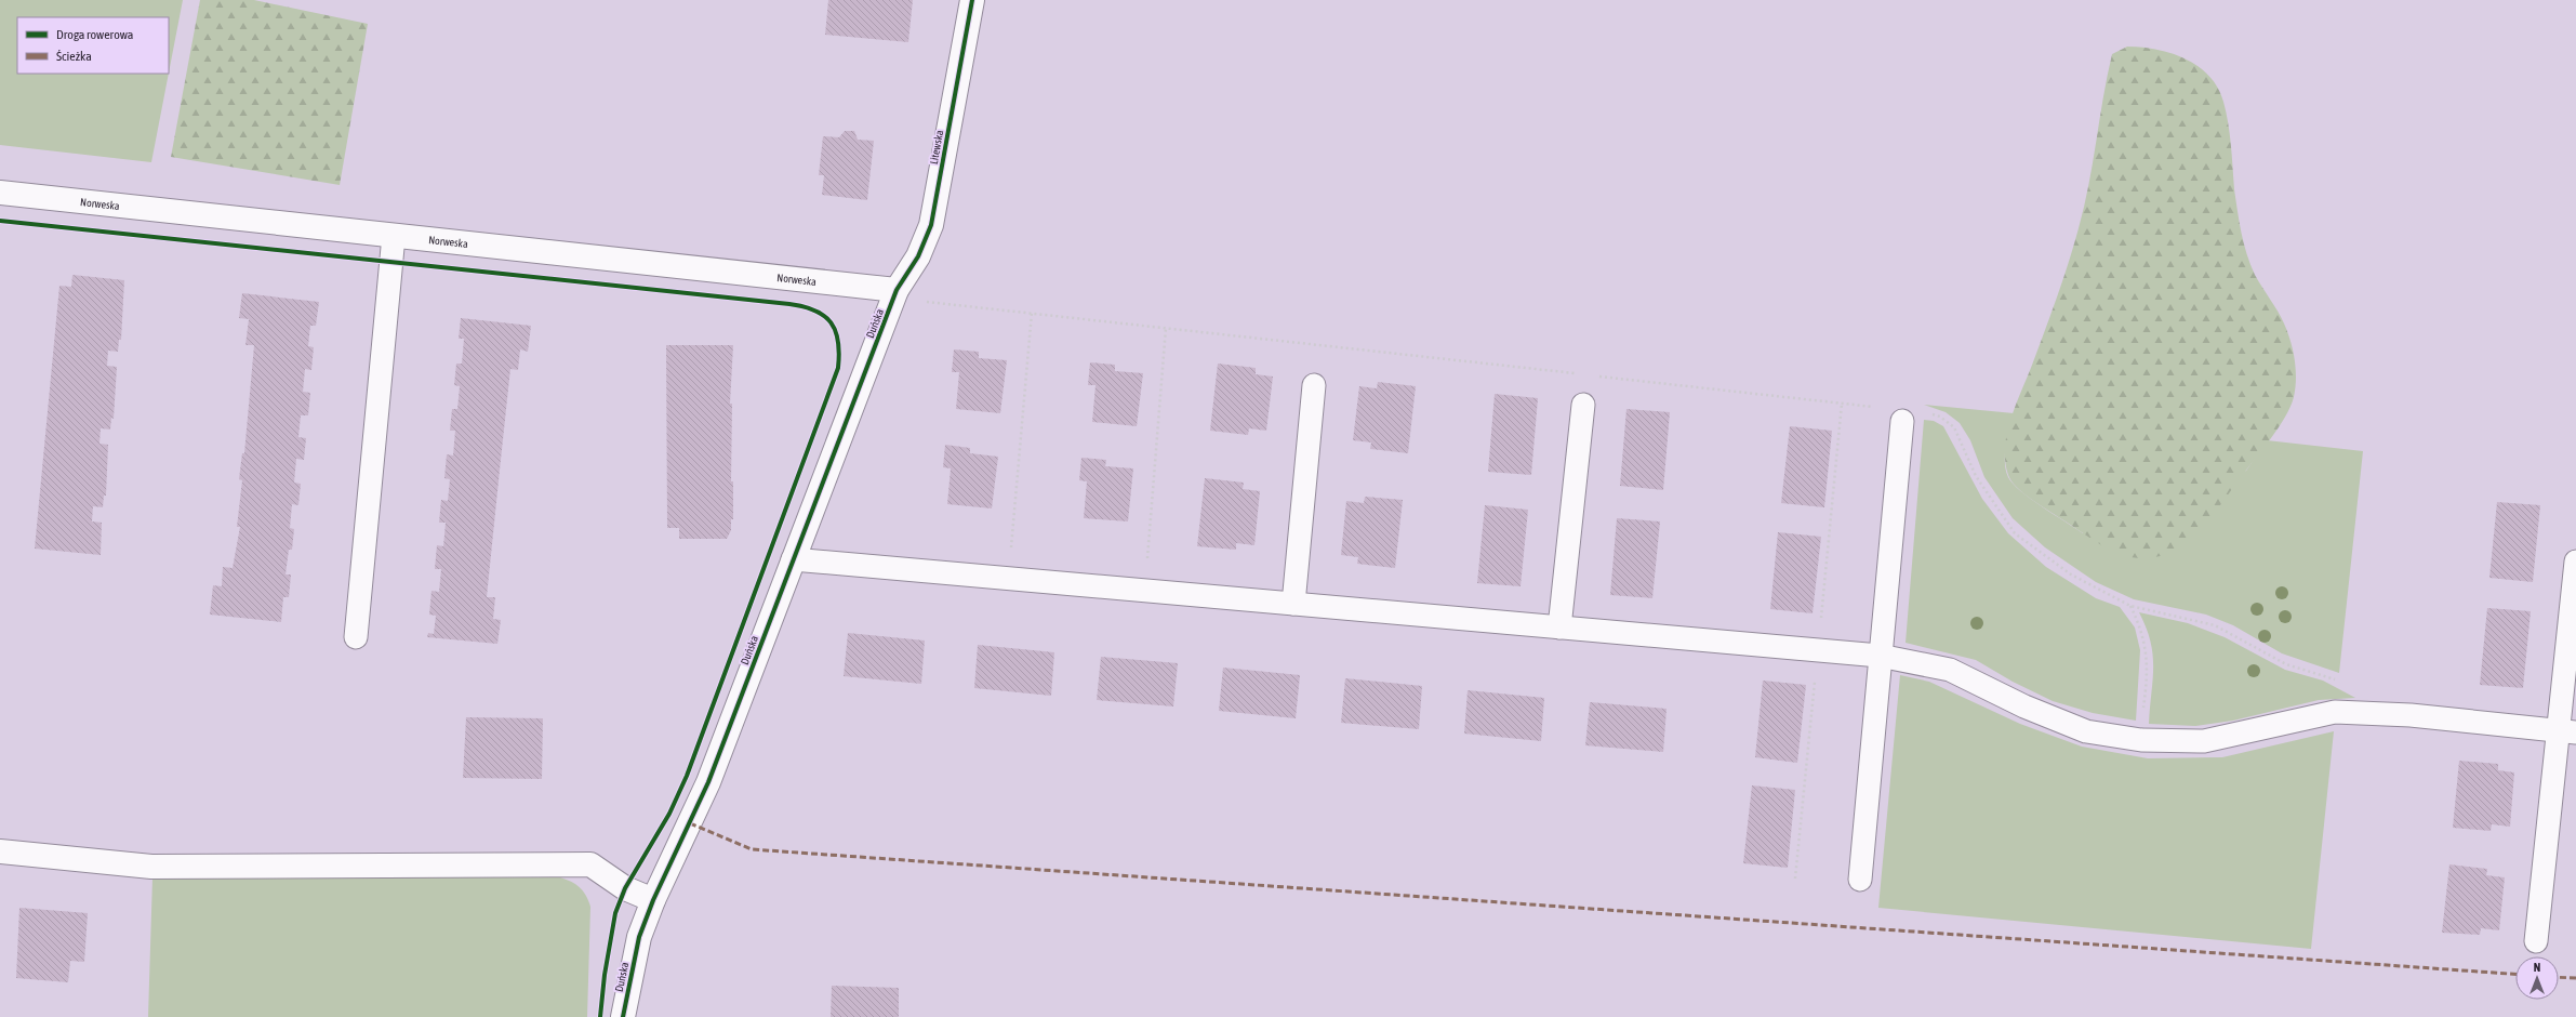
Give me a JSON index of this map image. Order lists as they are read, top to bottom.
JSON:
{
  "streets": {
    "street": ["Litewska", "Norweska", "Duńska"]
  },
  "crossings": [
    ["Litewska", "Norweska"],
    ["Litewska", "Duńska"],
    ["Norweska", "Duńska"]
  ],
  "legend": ["Droga rowerowa", "Ścieżka"],
  "north": "top"
}
